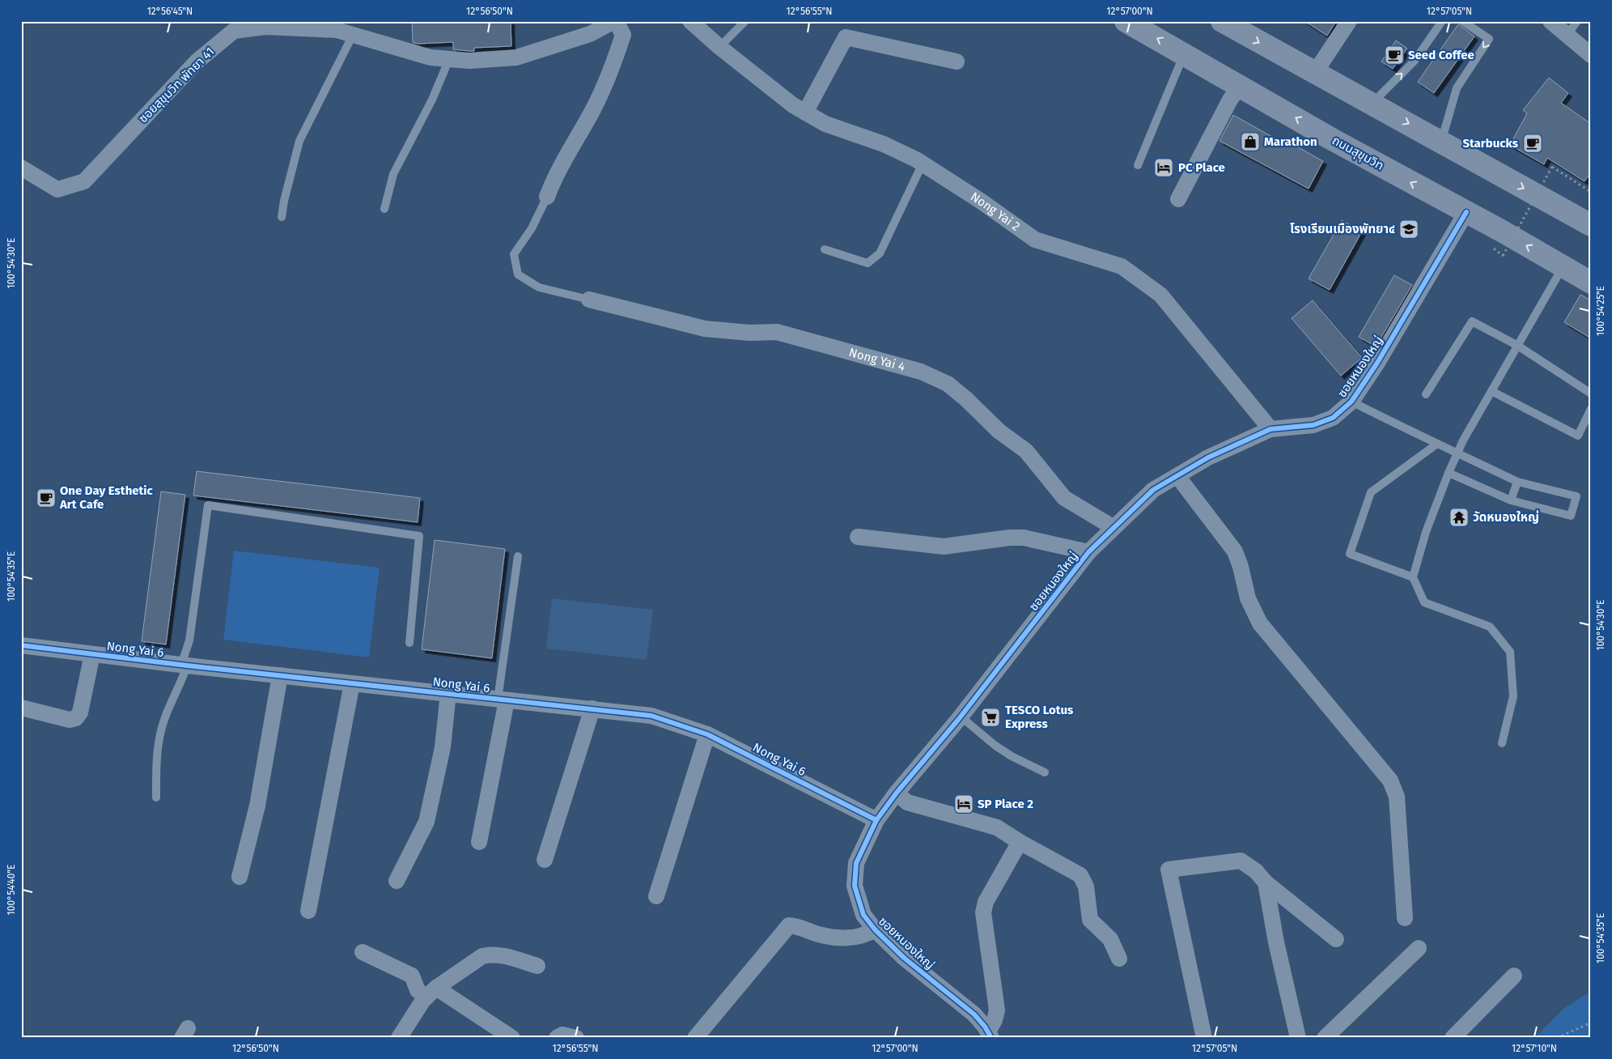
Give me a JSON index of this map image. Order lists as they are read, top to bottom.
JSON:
{
  "streets": {
    "highway": ["ถนนสุขุมวิท"],
    "street": [
      "ซอยสุขุมวิท พัทยา 41",
      "Nong Yai 2",
      "Nong Yai 4",
      "ซอยหนองใหญ่",
      "Nong Yai 6"
    ]
  },
  "crossings": [
    ["ถนนสุขุมวิท", "ซอยหนองใหญ่"],
    ["Nong Yai 2", "ซอยหนองใหญ่"],
    ["Nong Yai 4", "ซอยหนองใหญ่"],
    ["ซอยหนองใหญ่", "Nong Yai 6"]
  ],
  "places": {
    "cafe": ["Seed Coffee", "Starbucks", "One Day Esthetic Art Cafe"],
    "shop": ["Marathon"],
    "hotel": ["PC Place", "SP Place 2"],
    "school or university": ["โรงเรียนเมืองพัทยา๔"],
    "temple": ["วัดหนองใหญ่"],
    "supermarket": ["TESCO Lotus Express"]
  },
  "coordinates": [
    "12°56'45\"N",
    "12°56'50\"N",
    "12°56'55\"N",
    "12°57'00\"N",
    "12°57'05\"N",
    "100°54'30\"E",
    "100°54'25\"E",
    "100°54'35\"E",
    "100°54'40\"E",
    "12°57'10\"N"
  ]
}
